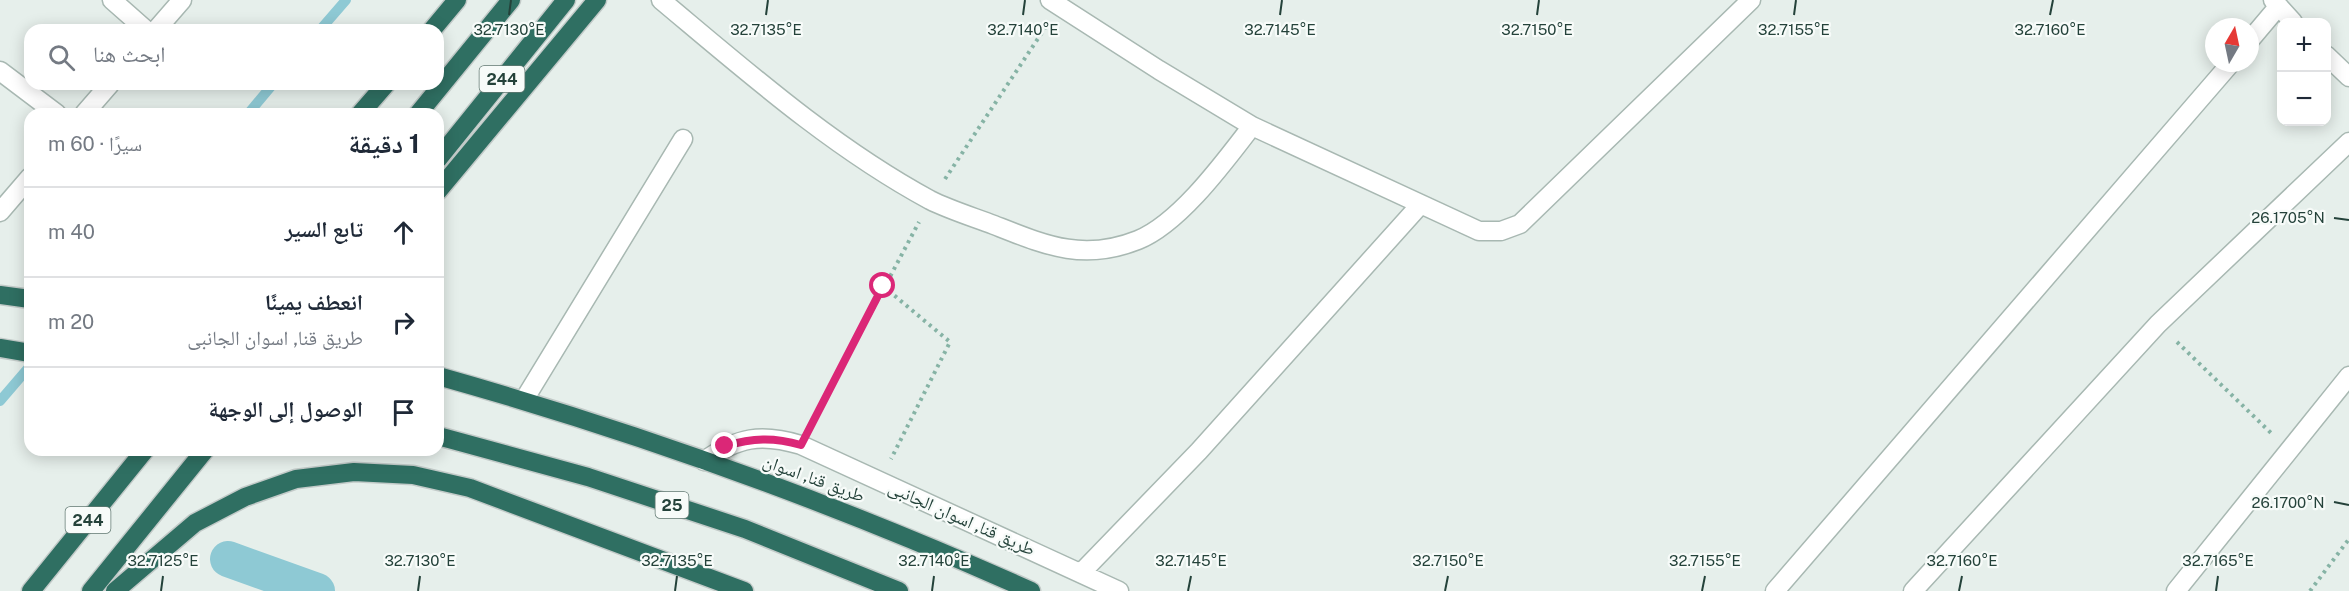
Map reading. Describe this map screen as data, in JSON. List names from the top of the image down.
{
  "streets": {
    "highway": ["244", "طريق قنا, اسوان", "25"],
    "street": ["طريق قنا, اسوان الجانبى"]
  },
  "crossings": [
    ["طريق قنا, اسوان", "طريق قنا, اسوان الجانبى"]
  ],
  "north": "top",
  "page": {
    "map_buttons": ["+", "−"],
    "search": "ابحث هنا",
    "heading": ["1 دقيقة", "سيرًا · 60 m"],
    "list": [
      ["تابع السير", "40 m"],
      ["انعطف يمينًا", "طريق قنا, اسوان الجانبى", "20 m"],
      "الوصول إلى الوجهة"
    ]
  },
  "coordinates": [
    "32.7130°E",
    "32.7135°E",
    "32.7145°E",
    "32.7160°E",
    "32.7140°E",
    "32.7150°E",
    "32.7155°E",
    "26.1705°N",
    "26.1700°N",
    "32.7125°E",
    "32.7165°E"
  ]
}
